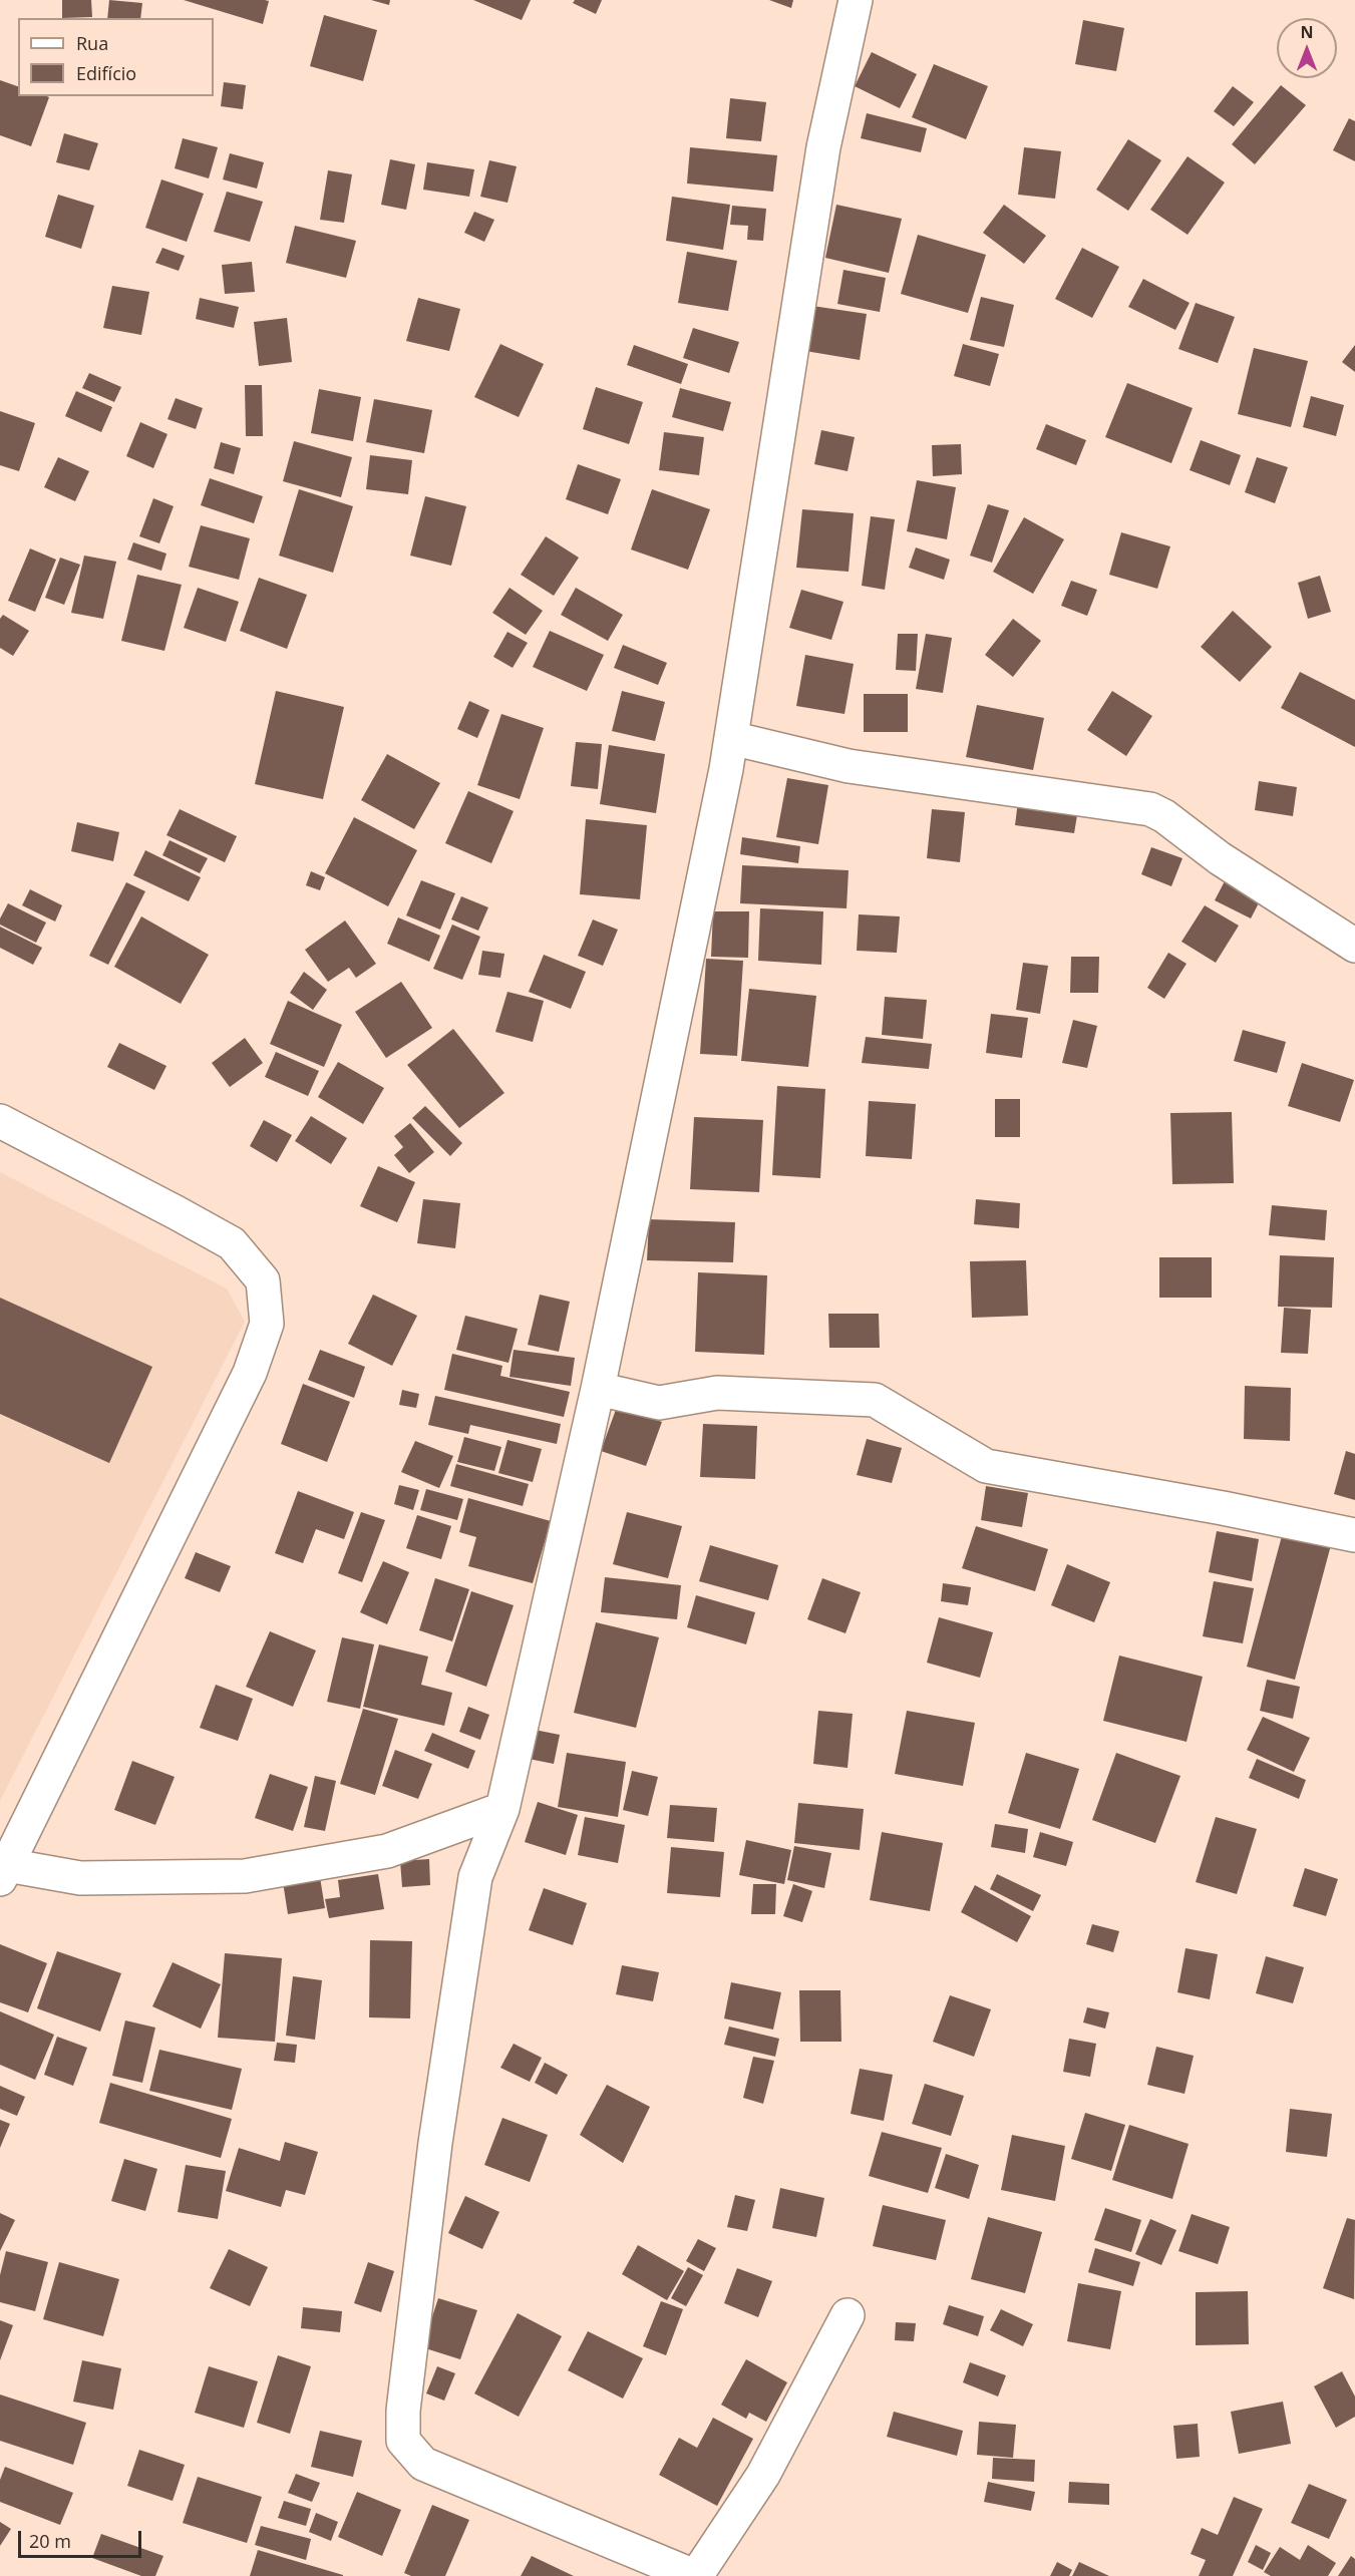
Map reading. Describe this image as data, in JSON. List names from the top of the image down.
{
  "legend": ["Rua", "Edifício"],
  "scale_bar": "20 m",
  "north": "top"
}
